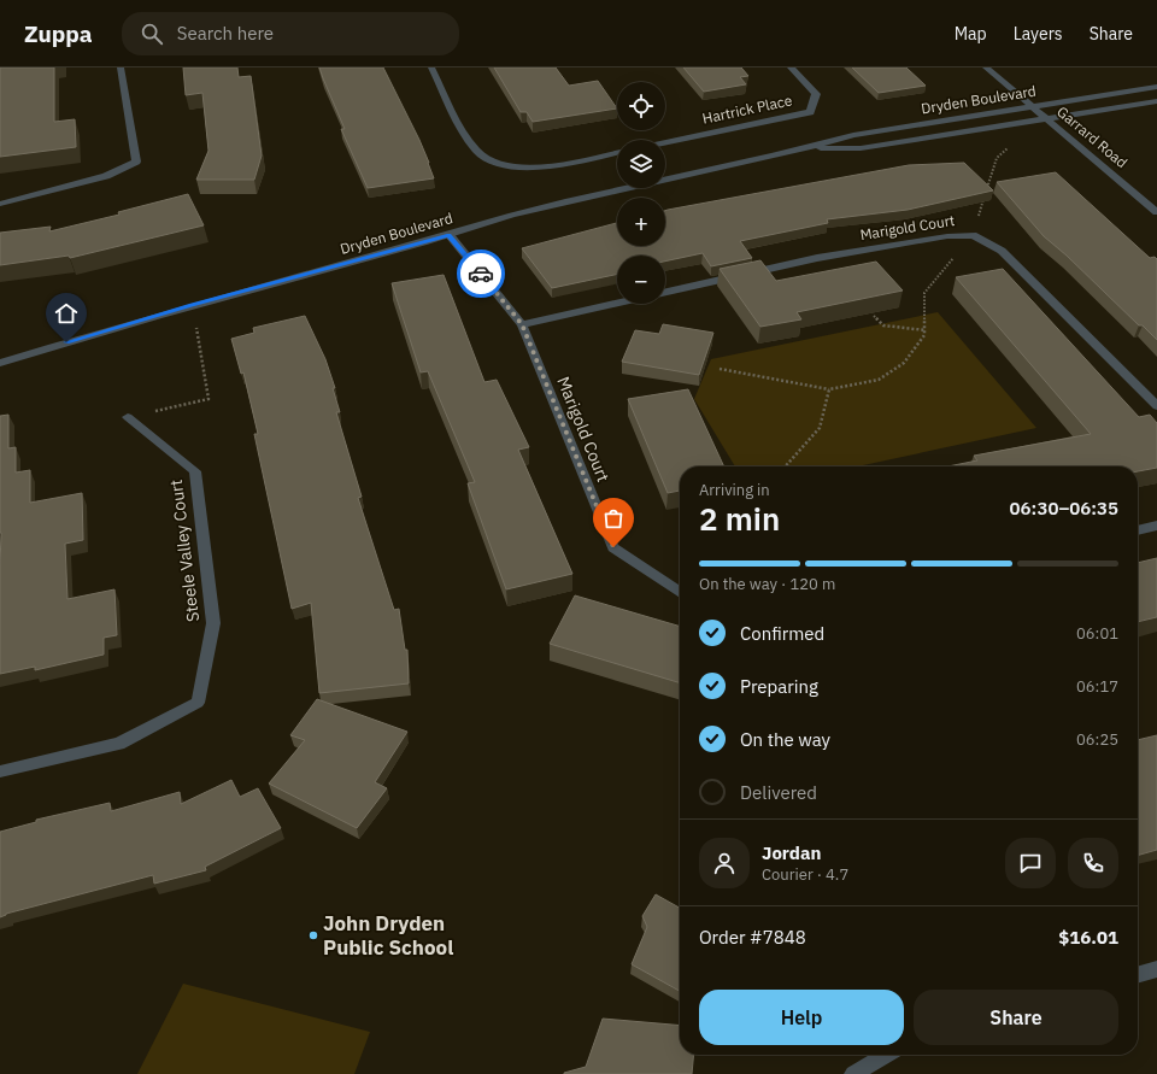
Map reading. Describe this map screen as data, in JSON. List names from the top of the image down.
{
  "streets": {
    "street": [
      "Dryden Boulevard",
      "Hartrick Place",
      "Garrard Road",
      "Marigold Court",
      "Steele Valley Court"
    ]
  },
  "crossings": [
    ["Dryden Boulevard", "Garrard Road"],
    ["Dryden Boulevard", "Marigold Court"]
  ],
  "places": ["John Dryden Public School"],
  "page": {
    "header": "Zuppa",
    "search": "Search here",
    "nav": ["Map", "Layers", "Share"],
    "map_buttons": ["+", "−"],
    "heading": ["2 min", "Arriving in", "06:30–06:35"],
    "panel": [
      "Jordan",
      "Courier · 4.7",
      "Order #7848",
      "$16.01"
    ],
    "bar": "On the way · 120 m",
    "list": [
      ["Confirmed", "06:01"],
      ["Preparing", "06:17"],
      ["On the way", "06:25"],
      "Delivered"
    ],
    "buttons": ["Help", "Share"]
  }
}
